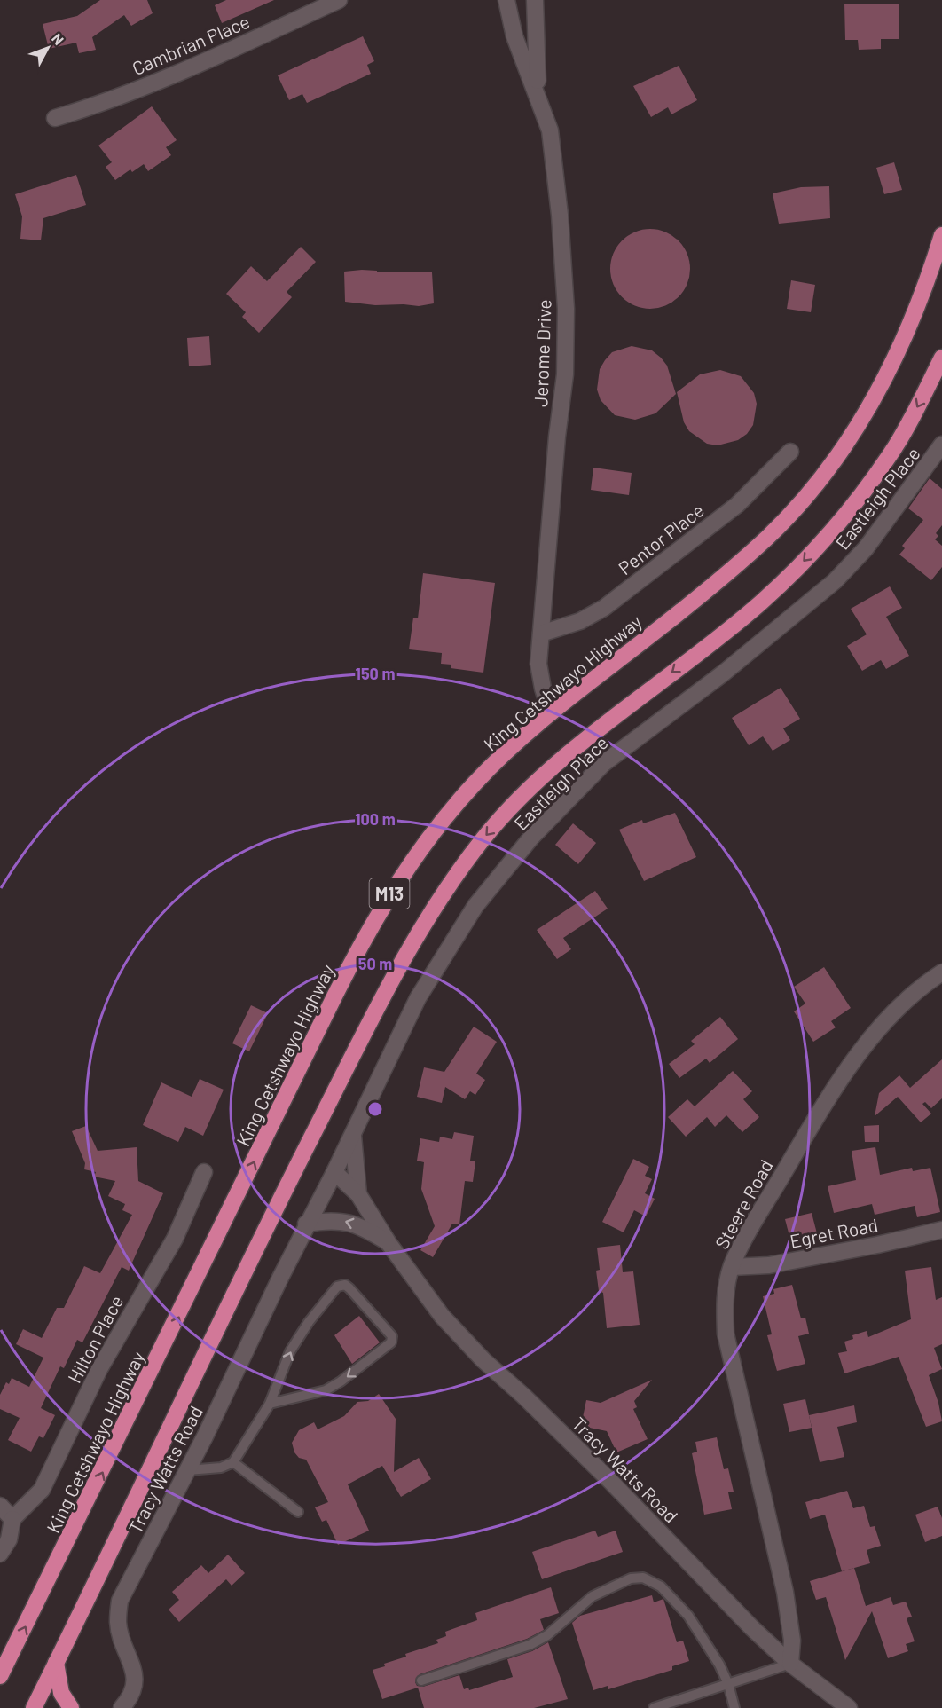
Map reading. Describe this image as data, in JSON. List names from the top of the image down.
{
  "streets": {
    "highway": ["King Cetshwayo Highway", "M13"],
    "street": [
      "Cambrian Place",
      "Jerome Drive",
      "Eastleigh Place",
      "Pentor Place",
      "Steere Road",
      "Egret Road",
      "Hilton Place",
      "Tracy Watts Road"
    ]
  },
  "crossings": [
    ["Jerome Drive", "Pentor Place"],
    ["Jerome Drive", "King Cetshwayo Highway"],
    ["Eastleigh Place", "Tracy Watts Road"],
    ["Steere Road", "Egret Road"],
    ["Steere Road", "Tracy Watts Road"]
  ],
  "north": "top right",
  "rings": ["150 m", "100 m", "50 m"]
}
